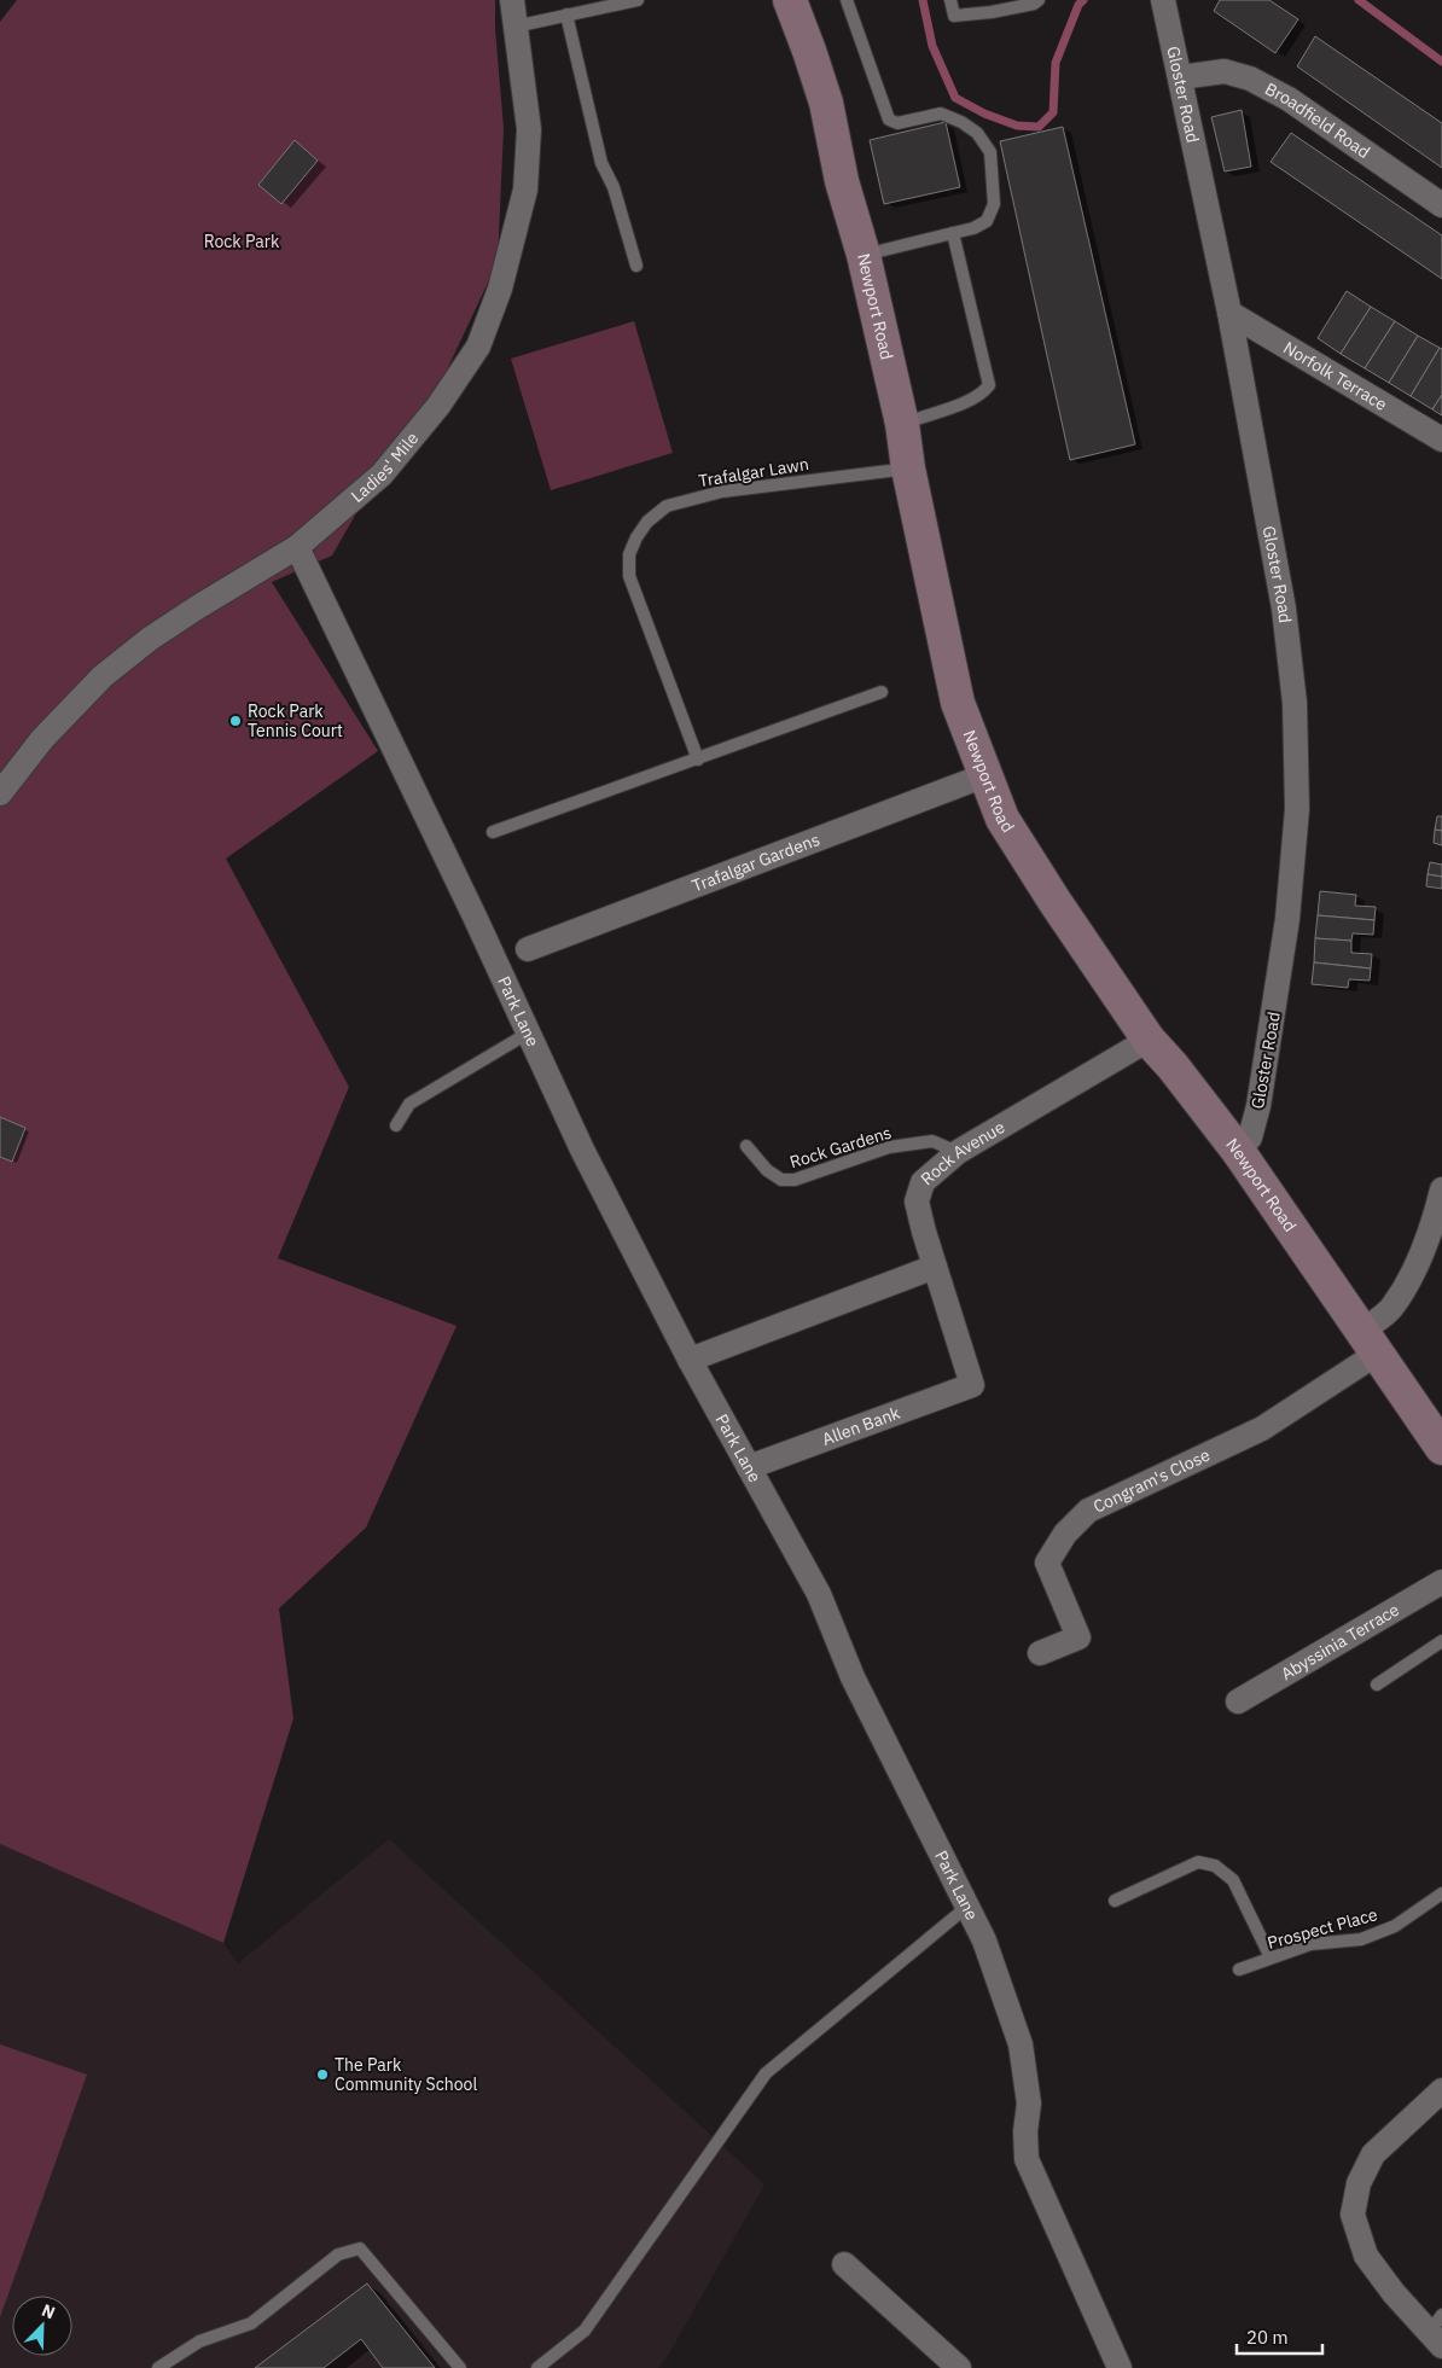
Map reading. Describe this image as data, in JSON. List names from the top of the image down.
{
  "streets": {
    "street": [
      "Gloster Road",
      "Broadfield Road",
      "Newport Road",
      "Norfolk Terrace",
      "Ladies' Mile",
      "Trafalgar Gardens",
      "Park Lane",
      "Rock Avenue",
      "Allen Bank",
      "Congram's Close",
      "Abyssinia Terrace"
    ],
    "lane": ["Trafalgar Lawn", "Rock Gardens", "Prospect Place"]
  },
  "crossings": [
    ["Gloster Road", "Broadfield Road"],
    ["Gloster Road", "Newport Road"],
    ["Gloster Road", "Norfolk Terrace"],
    ["Newport Road", "Trafalgar Lawn"],
    ["Newport Road", "Trafalgar Gardens"],
    ["Newport Road", "Rock Avenue"],
    ["Newport Road", "Congram's Close"],
    ["Ladies' Mile", "Park Lane"],
    ["Park Lane", "Allen Bank"],
    ["Rock Gardens", "Rock Avenue"],
    ["Rock Avenue", "Allen Bank"]
  ],
  "parks": ["Rock Park"],
  "places": ["Rock Park Tennis Court", "The Park Community School"],
  "scale_bar": "20 m",
  "north": "top right"
}
